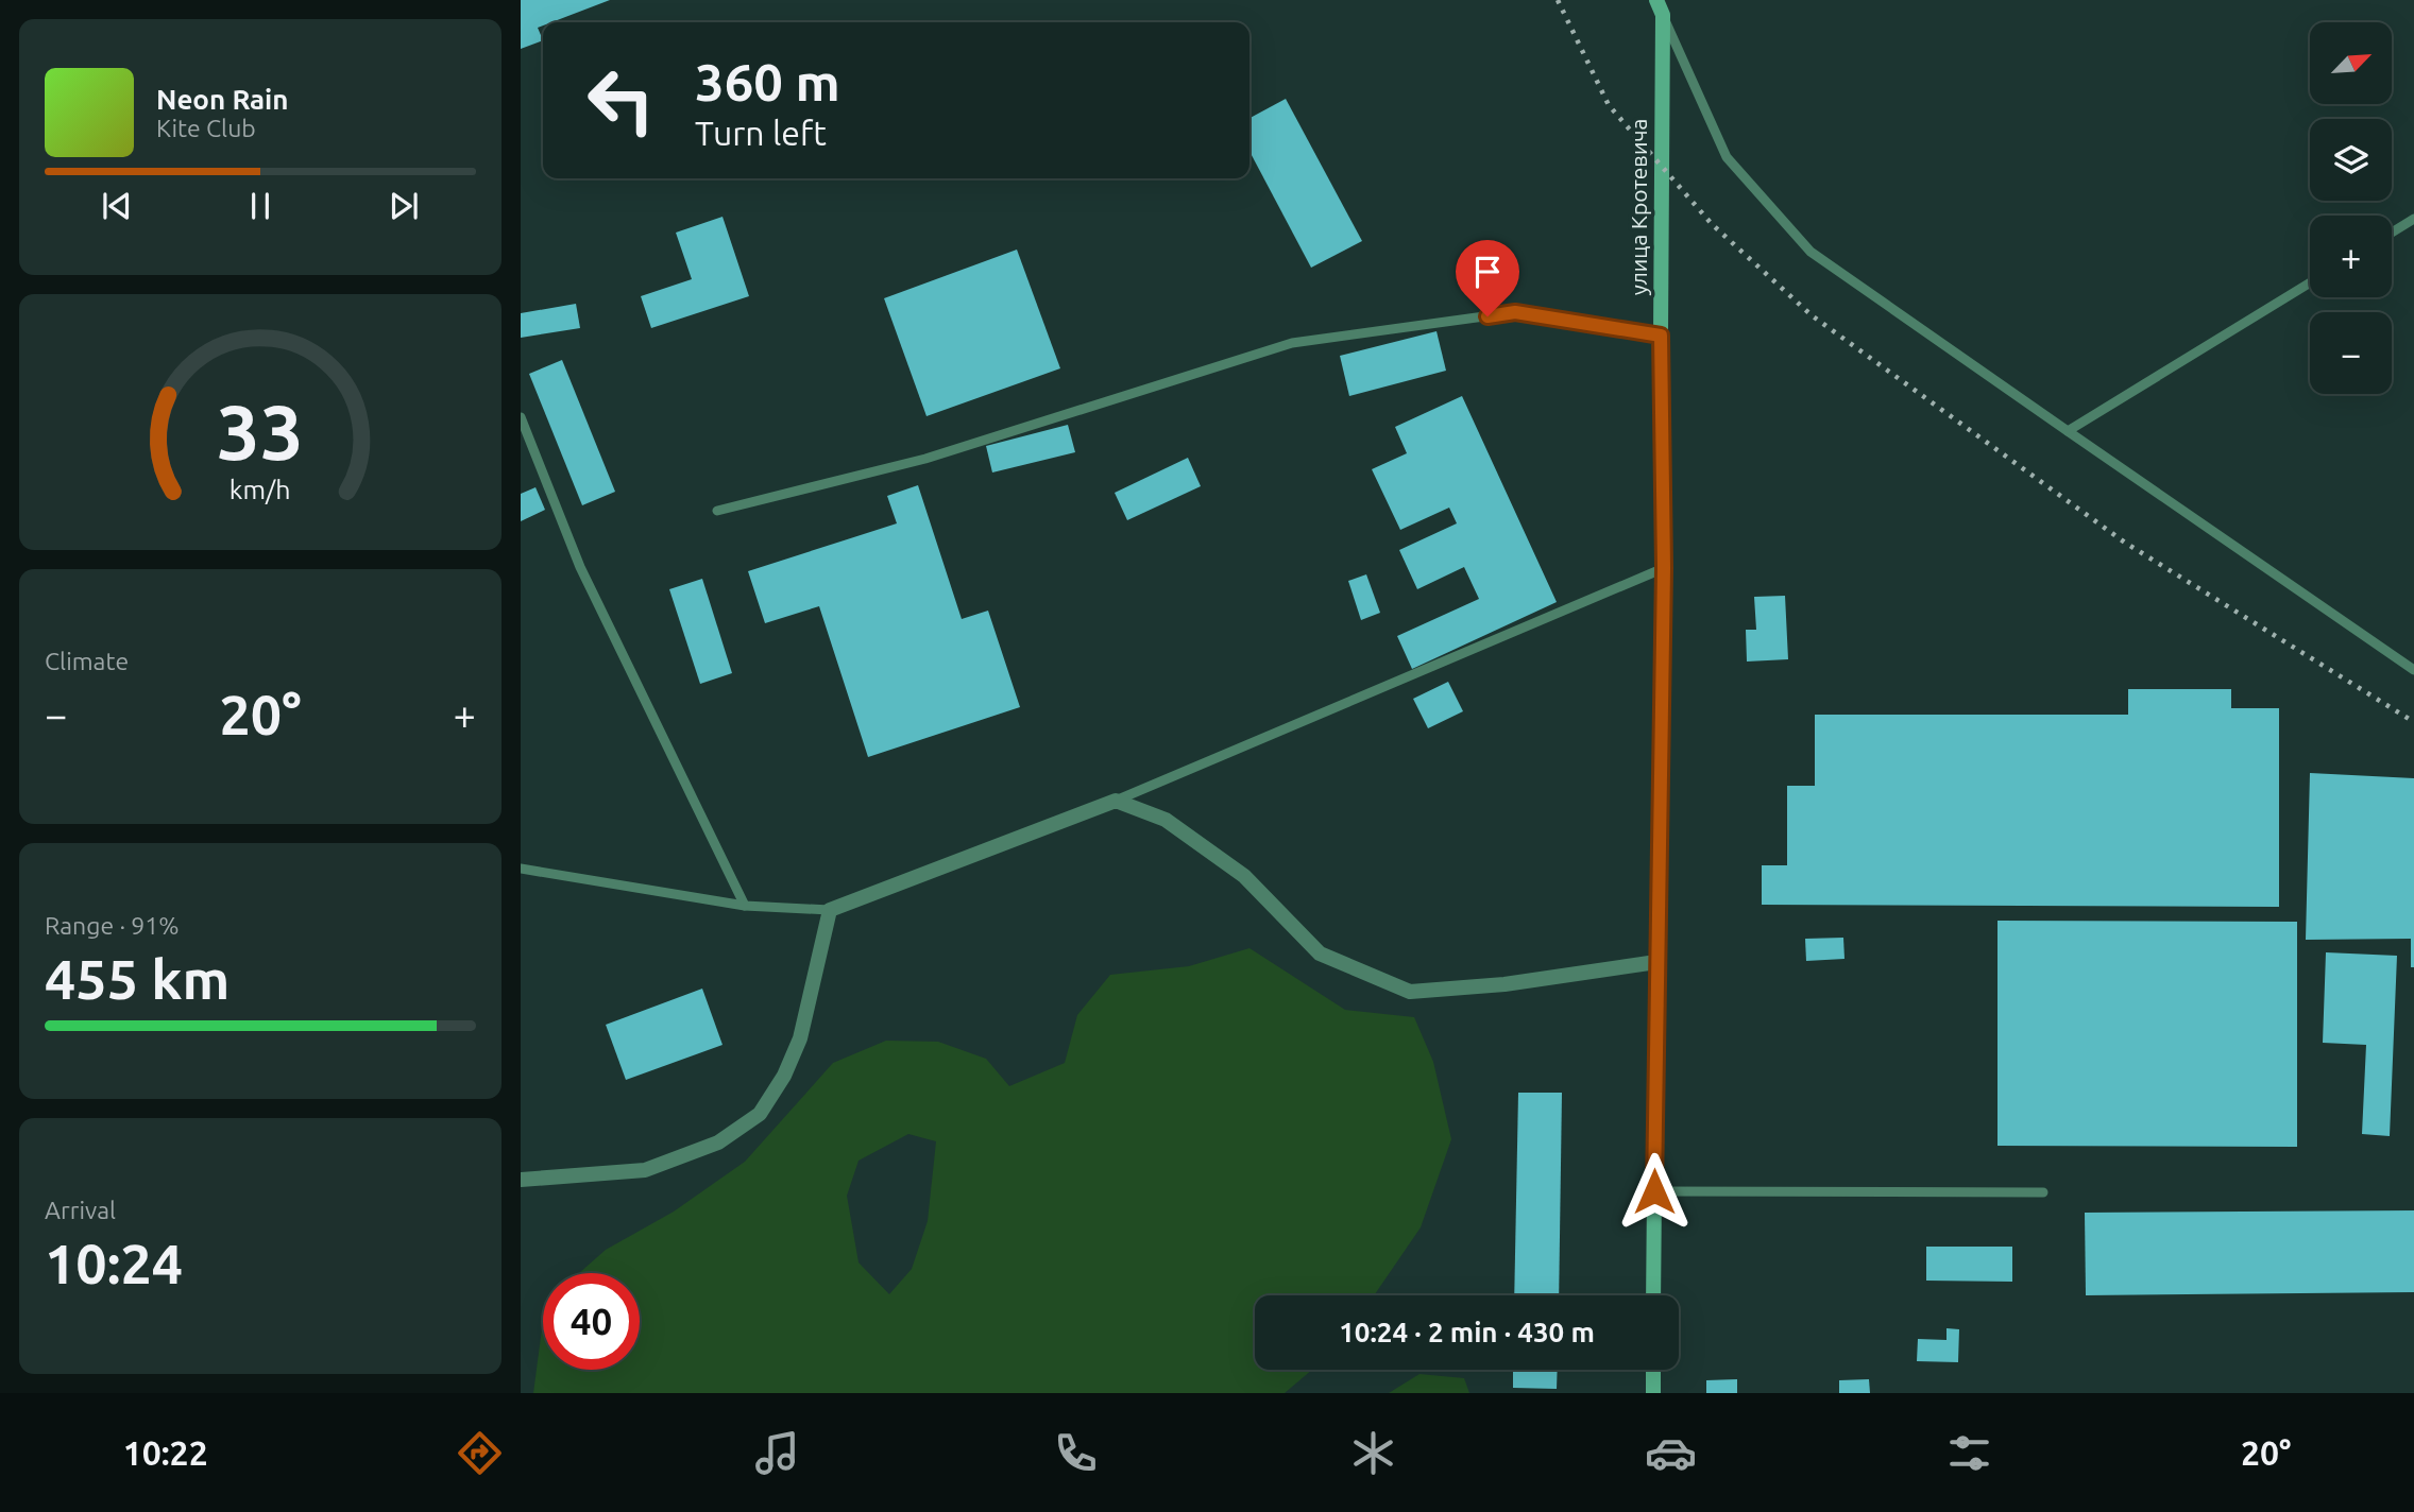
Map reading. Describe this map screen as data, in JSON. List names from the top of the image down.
{
  "streets": {
    "street": ["улица Кротевича"]
  },
  "north": "top right",
  "page": {
    "map_buttons": ["+", "−"],
    "turn": ["360 m", "Turn left"],
    "song": ["Neon Rain", "Kite Club"],
    "tile": [
      "Climate",
      ["Range · 91%", "455 km"],
      ["Arrival", "10:24"]
    ],
    "heat": ["−", "20°", "+"],
    "limit": "40",
    "trip": "10:24 · 2 min · 430 m",
    "tabs": ["10:22", "20°"],
    "gauge": ["33", "km/h"]
  }
}
